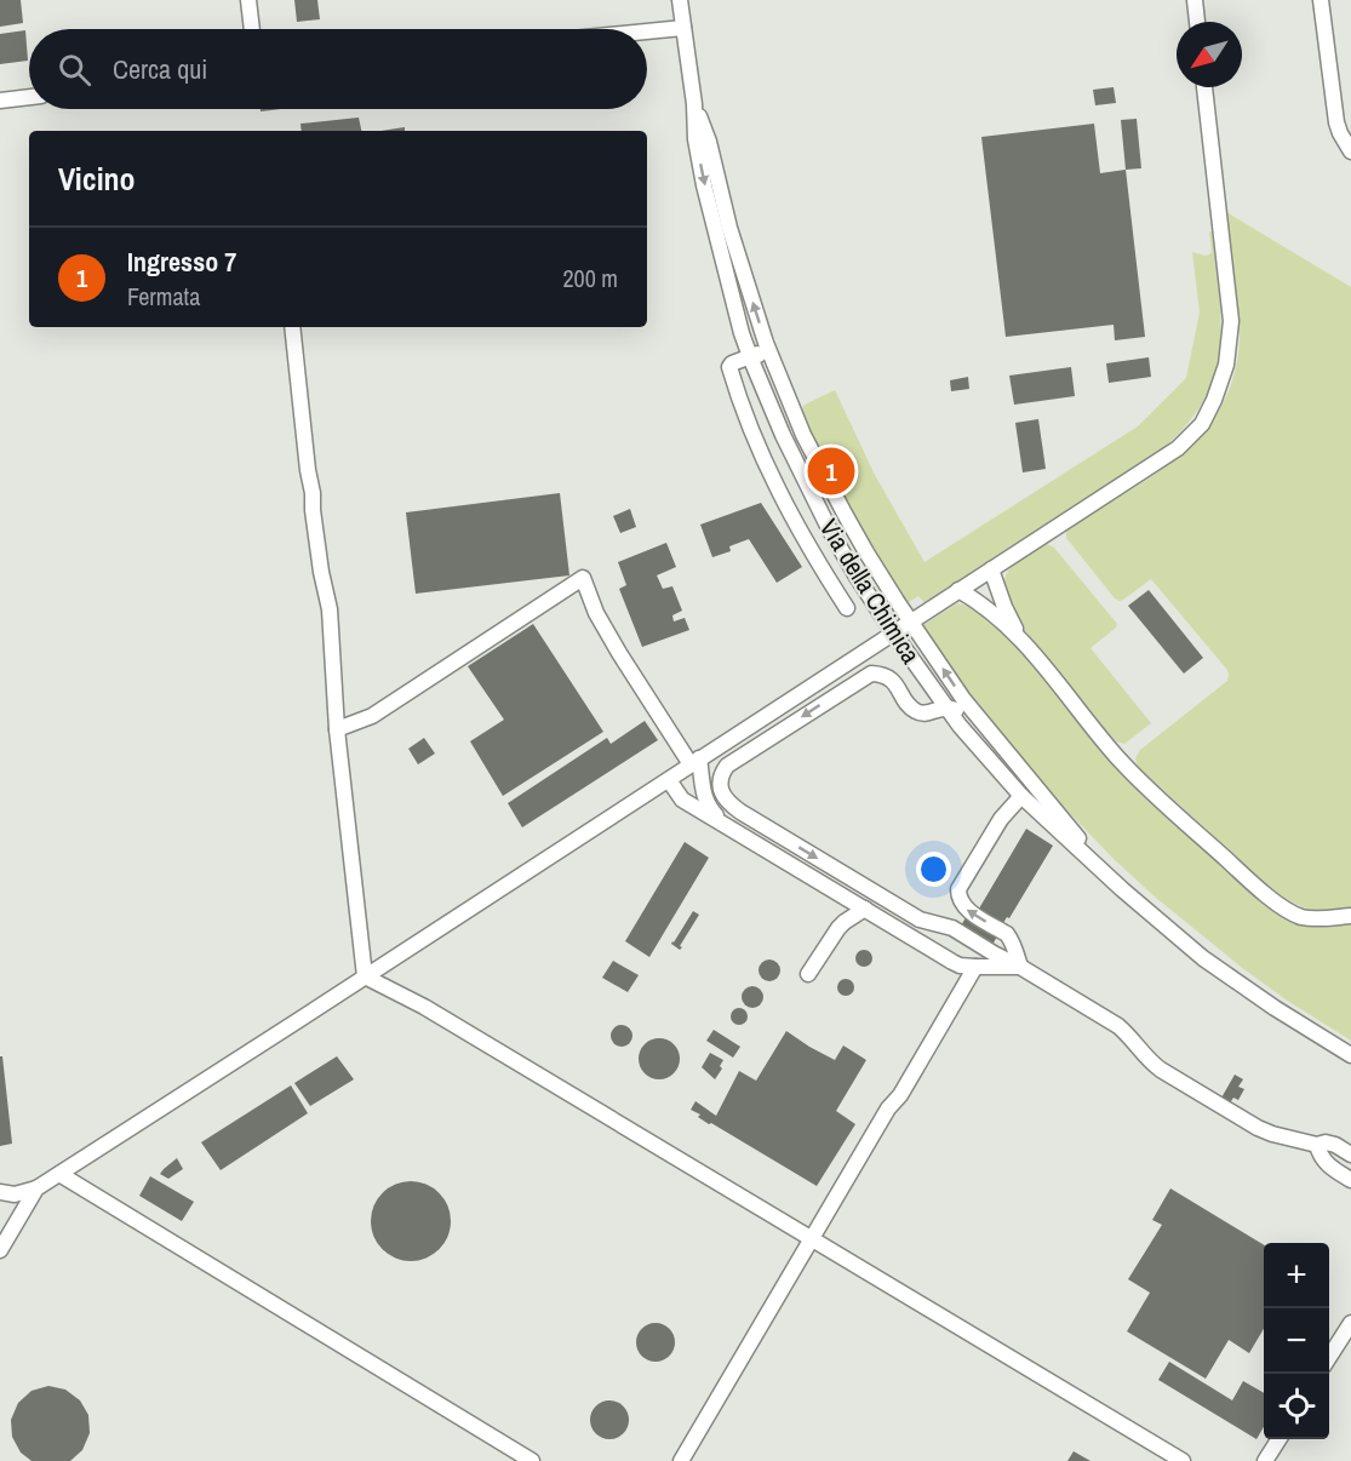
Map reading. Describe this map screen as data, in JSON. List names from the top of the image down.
{
  "streets": {
    "lane": ["Via della Chimica"]
  },
  "north": "bottom left",
  "page": {
    "search": "Cerca qui",
    "heading": "Vicino",
    "list": [
      {
        "mark": "1",
        "name": "Ingresso 7",
        "note": "Fermata",
        "value": "200 m"
      }
    ],
    "pins": "1",
    "map_buttons": ["+", "−"]
  }
}
